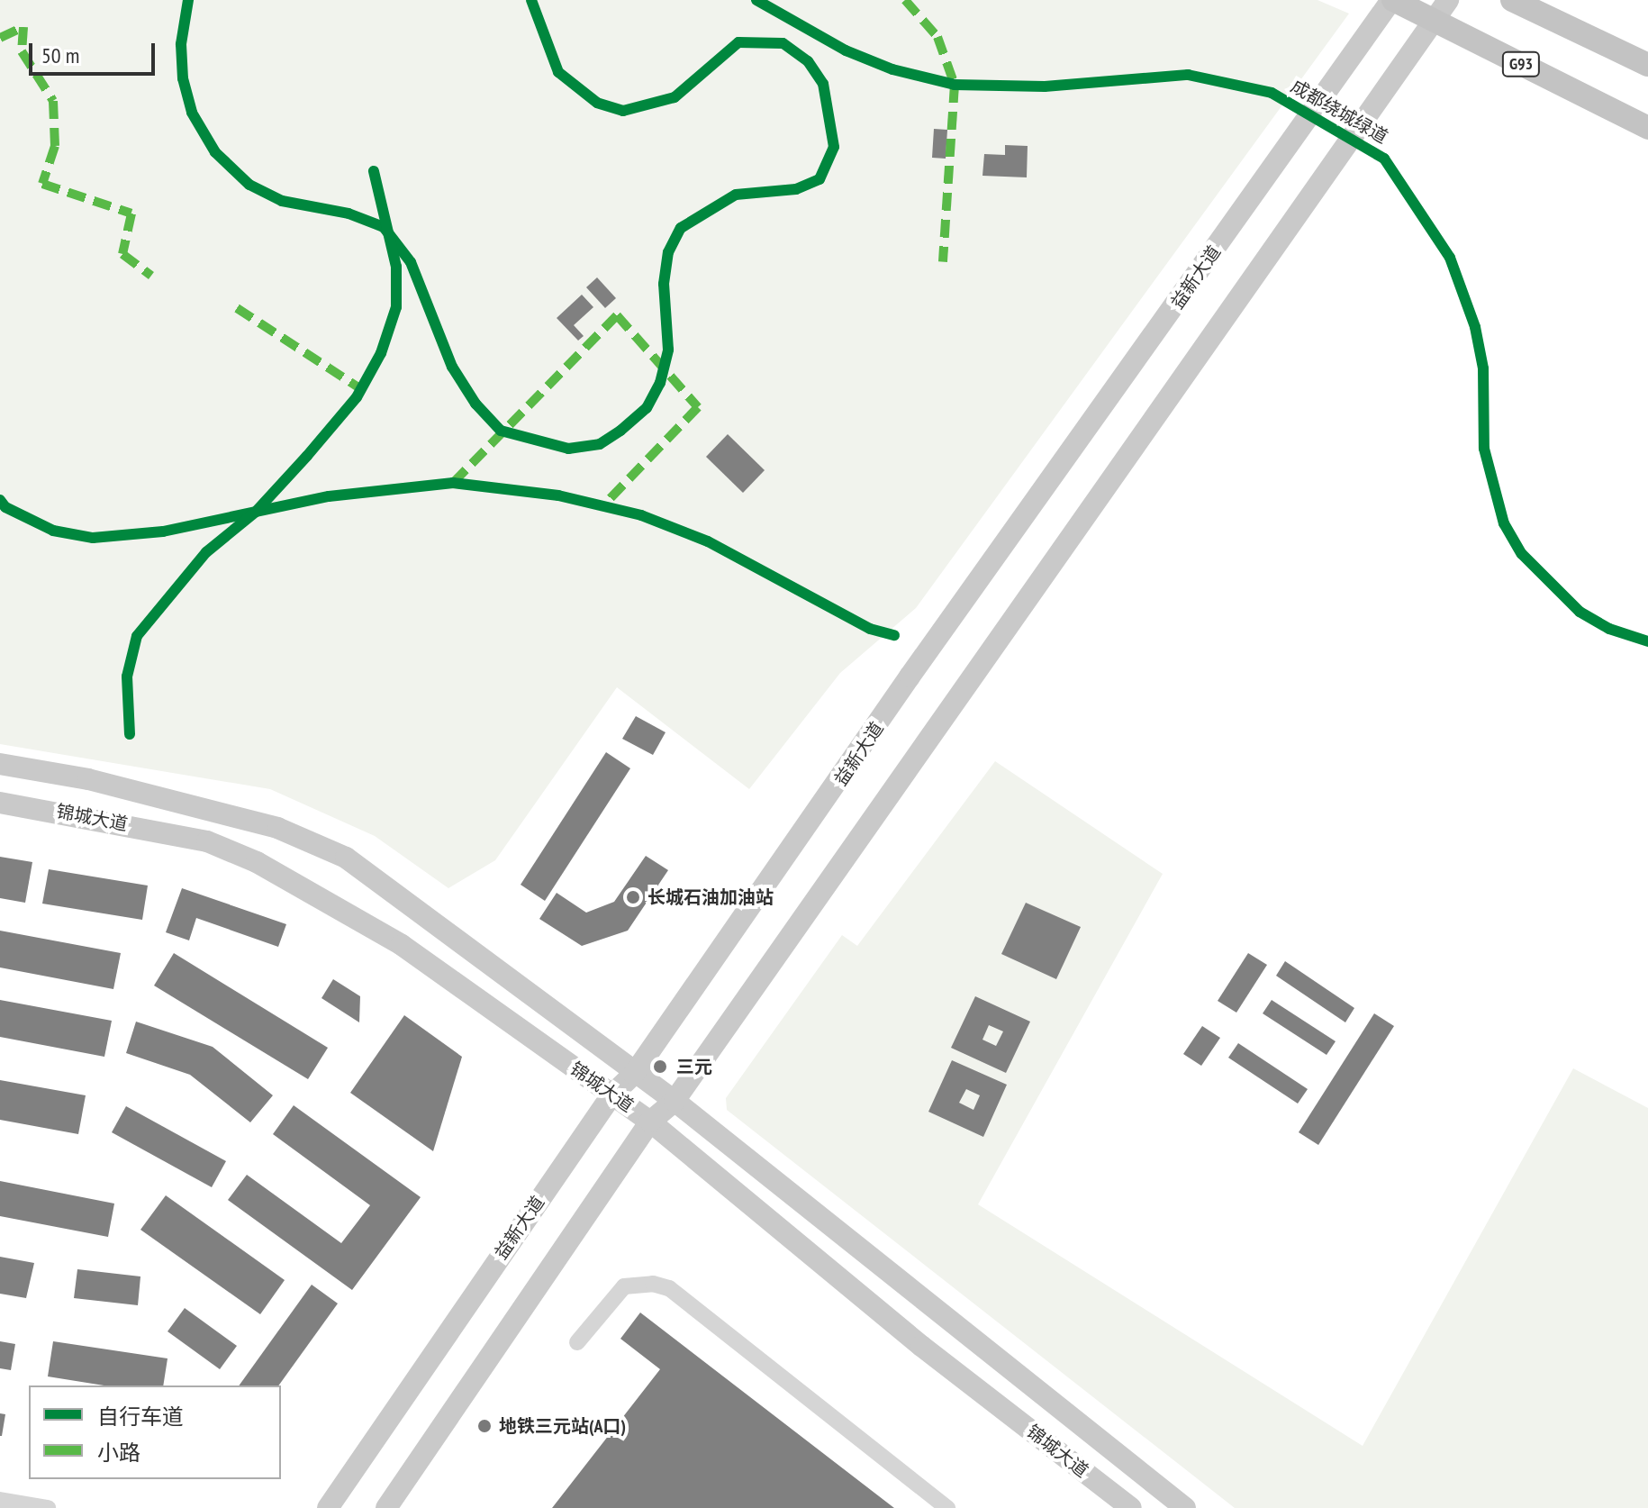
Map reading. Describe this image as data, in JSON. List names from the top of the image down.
{
  "streets": {
    "highway": ["G93"],
    "main road": ["益新大道", "锦城大道"],
    "cycle path": ["成都绕城绿道"]
  },
  "crossings": [
    ["G93", "益新大道"],
    ["益新大道", "锦城大道"]
  ],
  "places": ["长城石油加油站", "三元", "地铁三元站(A口)"],
  "legend": ["自行车道", "小路"],
  "scale_bar": "50 m"
}
